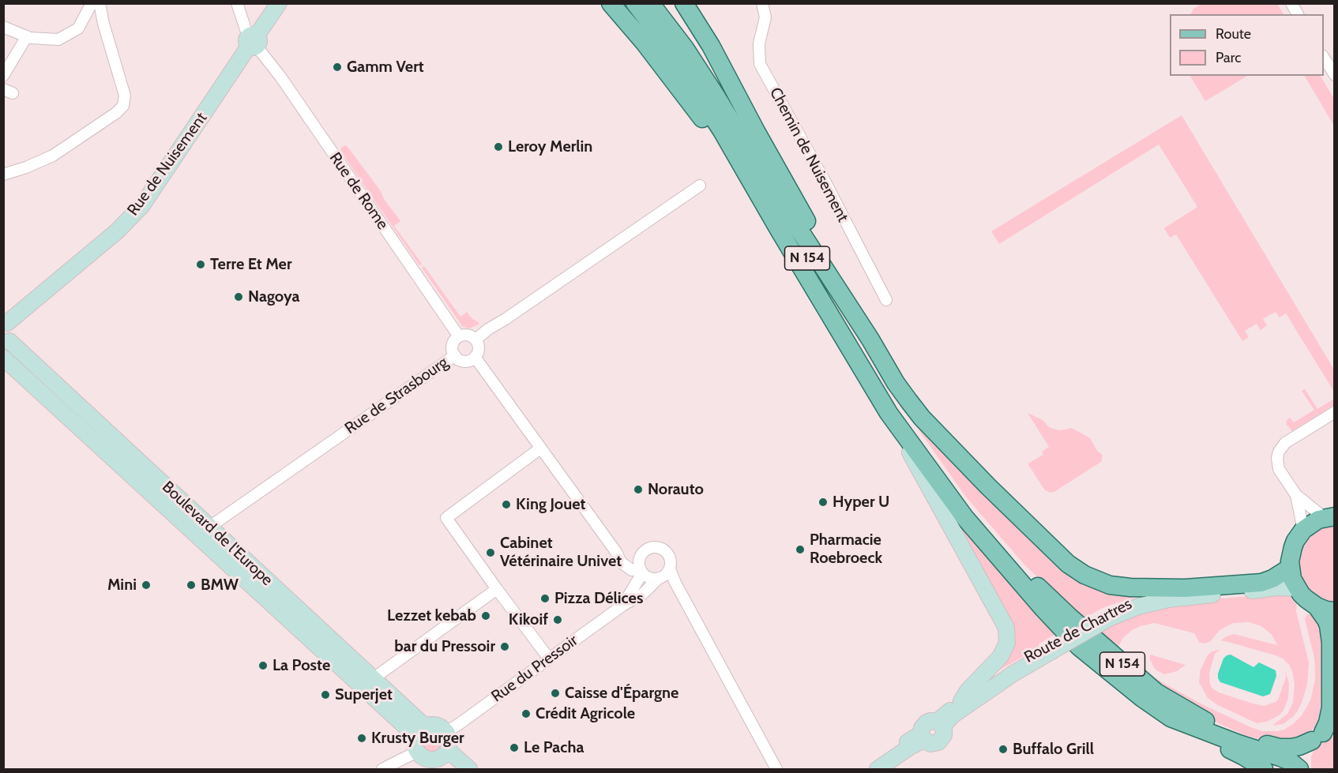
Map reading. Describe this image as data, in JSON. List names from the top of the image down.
{
  "streets": {
    "main road": ["N 154", "Route de Chartres"],
    "street": [
      "Chemin de Nuisement",
      "Rue de Nuisement",
      "Rue de Rome",
      "Rue de Strasbourg",
      "Boulevard de l'Europe",
      "Rue du Pressoir"
    ]
  },
  "crossings": [
    ["Rue de Nuisement", "Rue de Rome"],
    ["Rue de Rome", "Rue de Strasbourg"],
    ["Rue de Strasbourg", "Boulevard de l'Europe"],
    ["Boulevard de l'Europe", "Rue du Pressoir"]
  ],
  "places": [
    "Gamm Vert",
    "Leroy Merlin",
    "Terre Et Mer",
    "Nagoya",
    "Norauto",
    "Hyper U",
    "King Jouet",
    "Pharmacie Roebroeck",
    "Cabinet Vétérinaire Univet",
    "Mini",
    "BMW",
    "Pizza Délices",
    "Lezzet kebab",
    "Kikoif",
    "bar du Pressoir",
    "La Poste",
    "Caisse d'Épargne",
    "Superjet",
    "Crédit Agricole",
    "Krusty Burger",
    "Le Pacha",
    "Buffalo Grill"
  ],
  "legend": ["Route", "Parc"]
}
